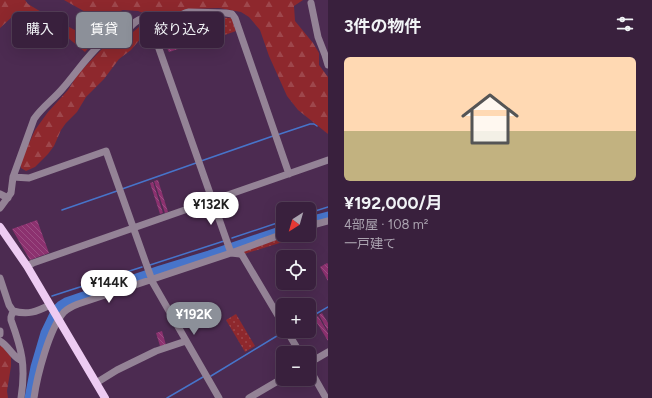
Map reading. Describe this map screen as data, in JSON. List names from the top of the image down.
{
  "north": "bottom left",
  "page": {
    "heading": "3件の物件",
    "chip": ["購入", "賃貸", "絞り込み"],
    "list": [
      {
        "name": "¥192,000/月",
        "note": "4部屋 · 108 m² · 一戸建て"
      }
    ],
    "price": ["¥132K", "¥144K", "¥192K"],
    "map_buttons": ["+", "−"]
  }
}
